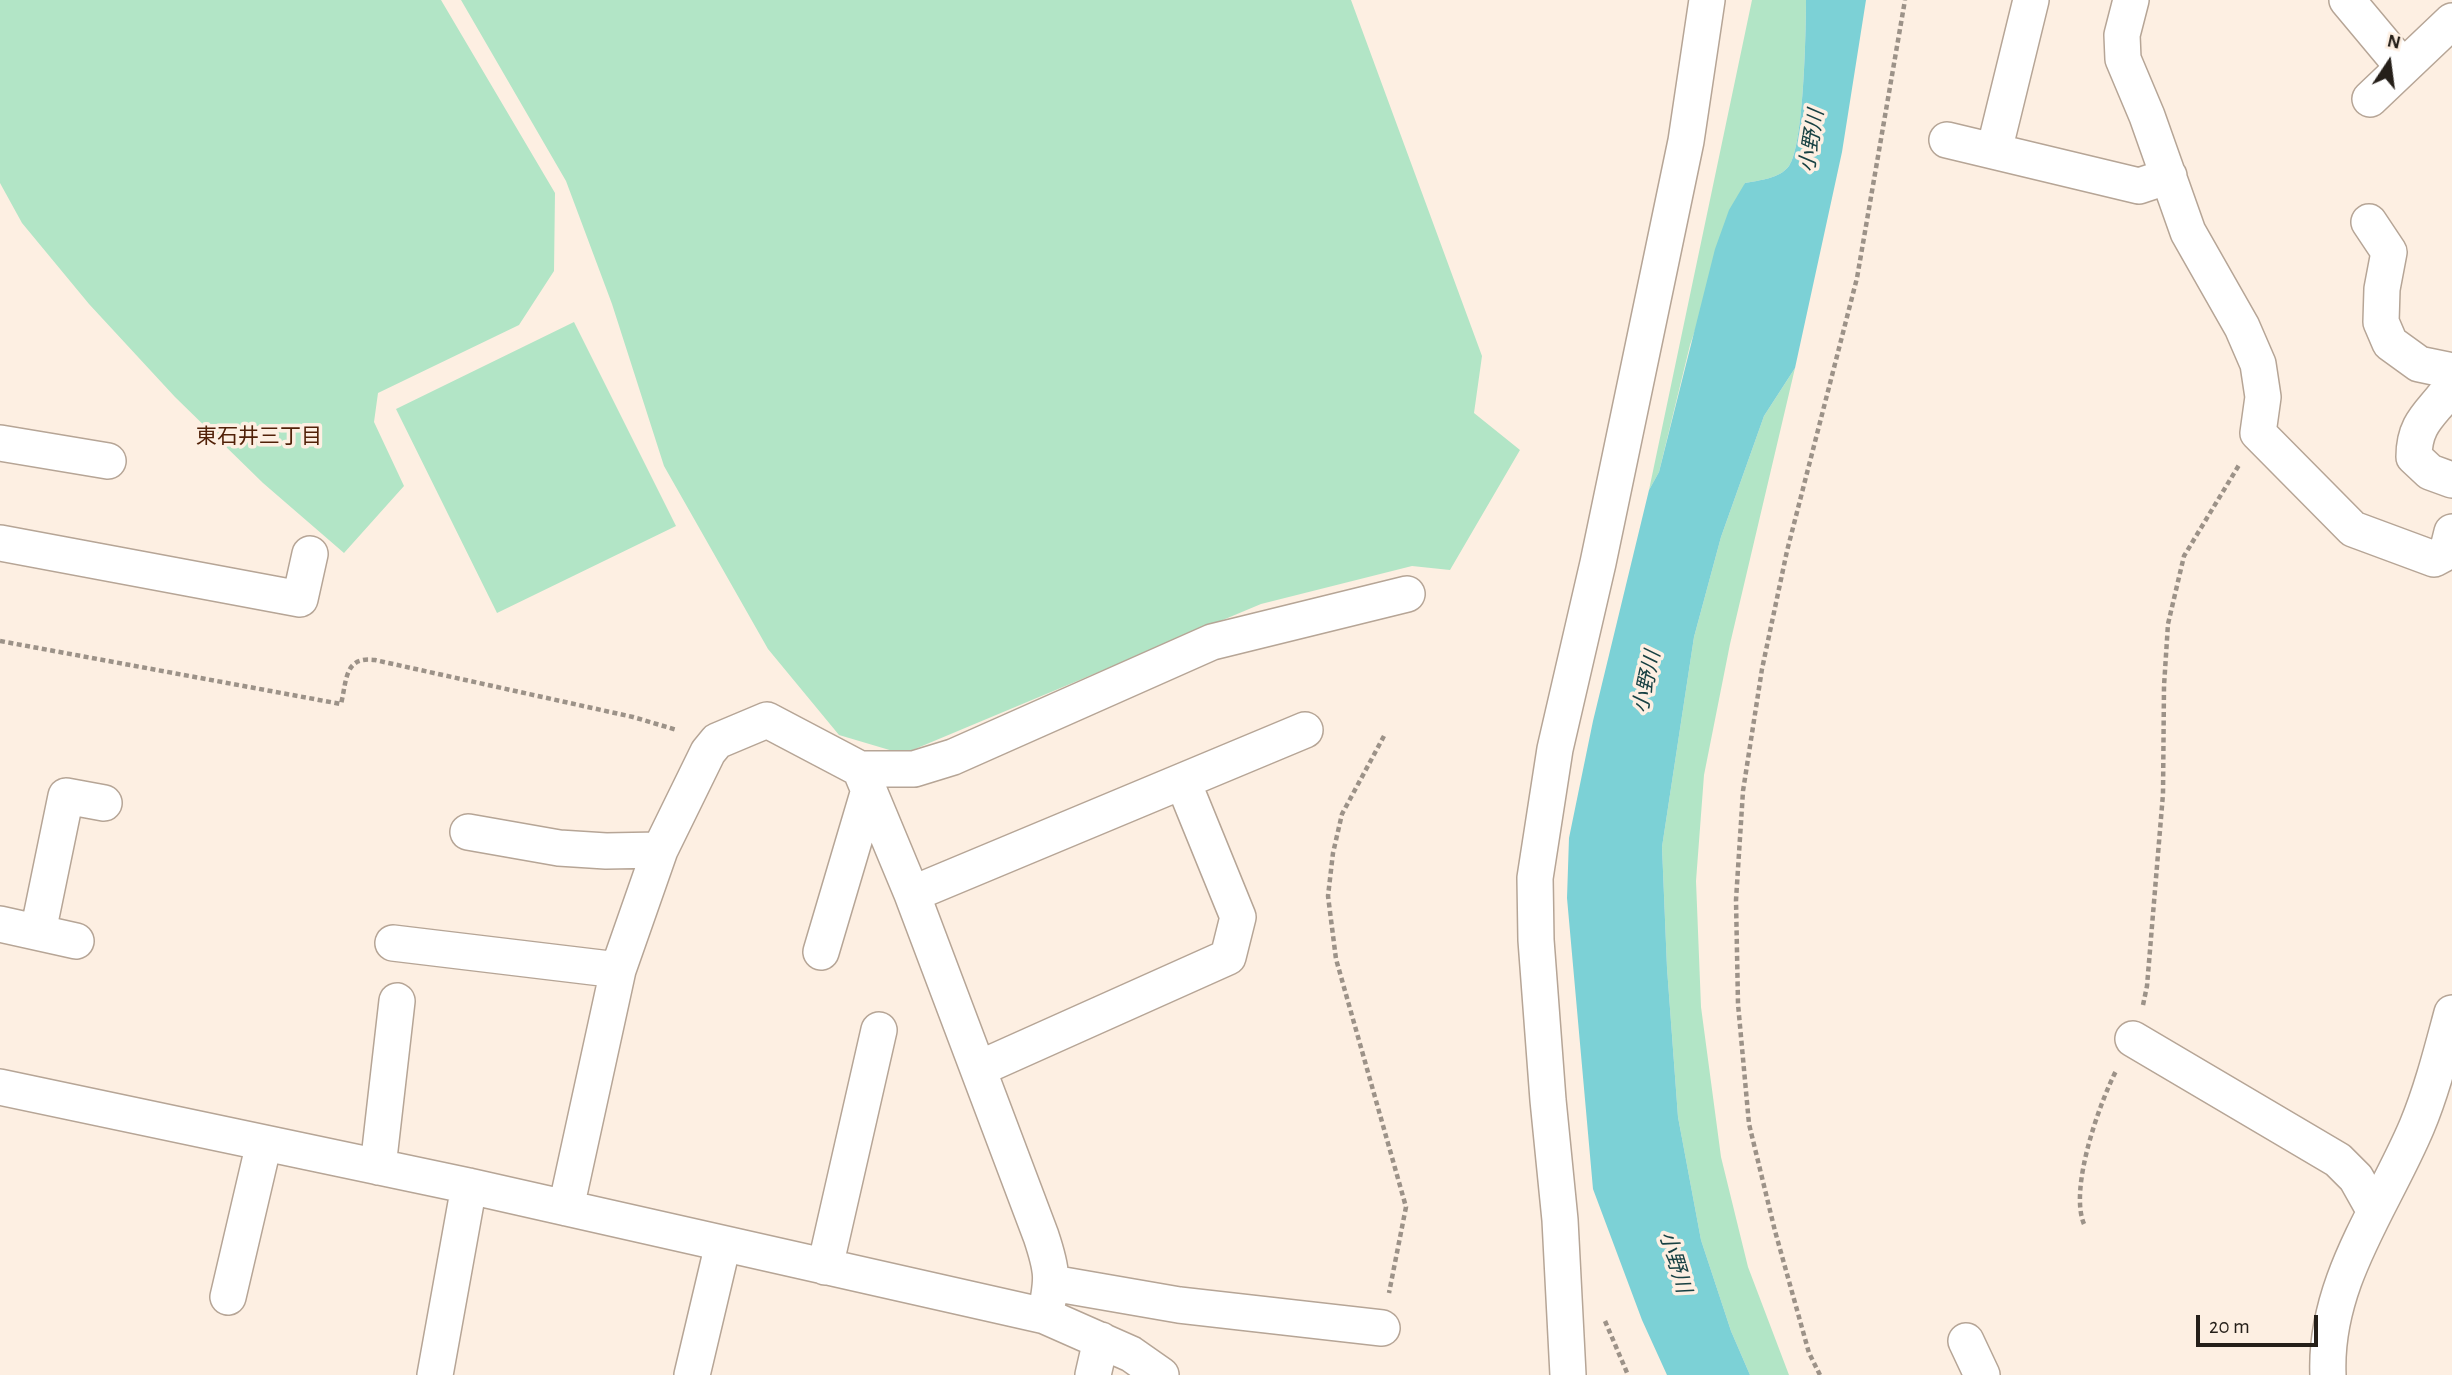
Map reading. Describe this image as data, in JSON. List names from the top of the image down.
{
  "districts": ["東石井三丁目"],
  "water": ["小野川"],
  "scale_bar": "20 m",
  "north": "top"
}
